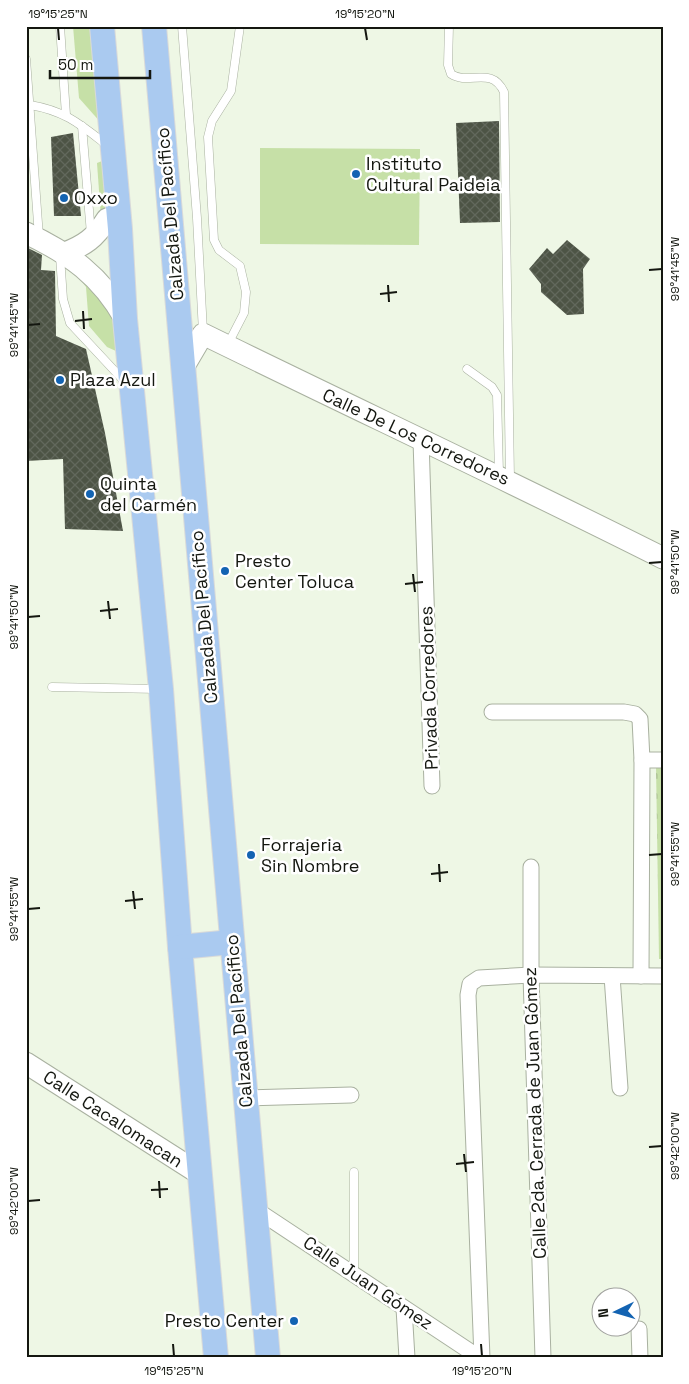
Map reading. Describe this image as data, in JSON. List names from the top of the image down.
{
  "streets": {
    "main road": ["Calzada Del Pacífico", "Calle De Los Corredores", "Calle Cacalomacan"],
    "street": ["Privada Corredores", "Calle 2da. Cerrada de Juan Gómez", "Calle Juan Gómez"]
  },
  "crossings": [
    ["Calzada Del Pacífico", "Calle Juan Gómez"],
    ["Calle De Los Corredores", "Privada Corredores"],
    ["Calle 2da. Cerrada de Juan Gómez", "Calle Juan Gómez"]
  ],
  "places": [
    "Instituto Cultural Paideia",
    "Oxxo",
    "Plaza Azul",
    "Quinta del Carmén",
    "Presto Center Toluca",
    "Forrajeria Sin Nombre",
    "Presto Center"
  ],
  "scale_bar": "50 m",
  "north": "left",
  "coordinates": [
    "19°15'25\"N",
    "19°15'20\"N",
    "99°41'45\"W",
    "99°41'50\"W",
    "99°41'55\"W",
    "99°42'00\"W"
  ]
}
